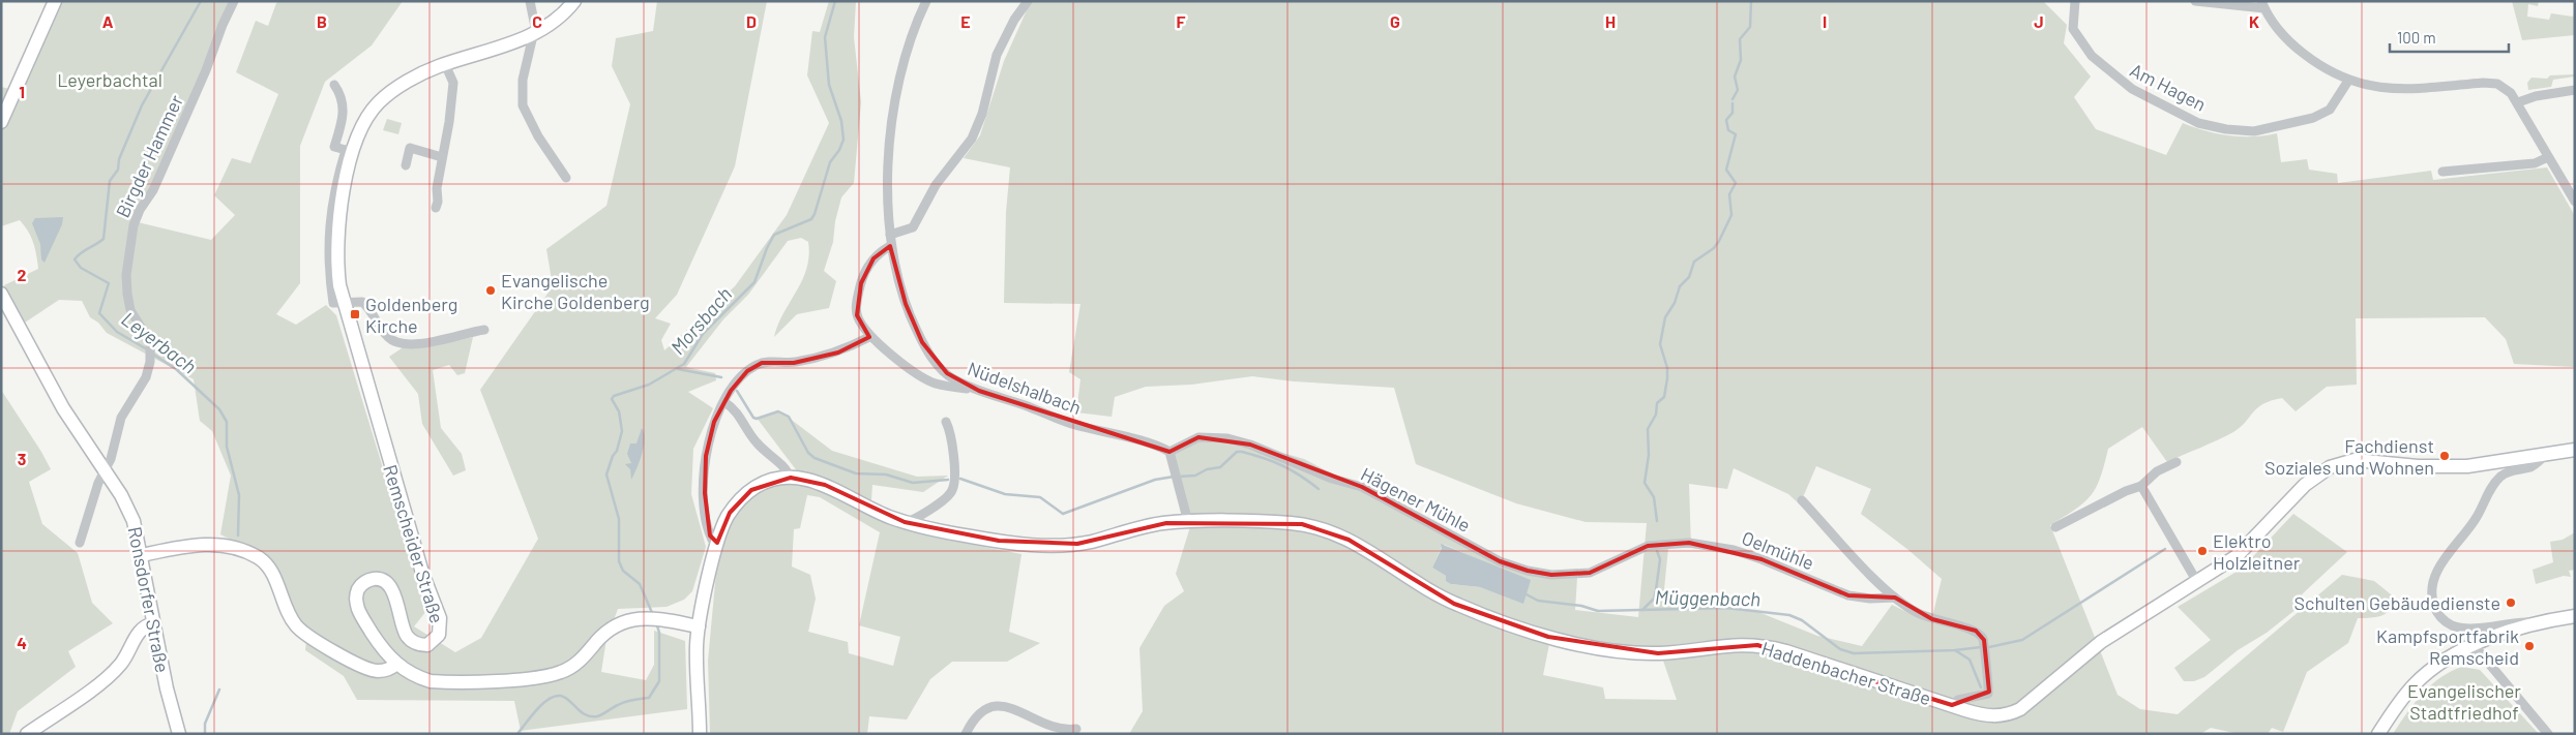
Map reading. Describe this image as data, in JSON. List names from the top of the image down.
{
  "streets": {
    "main road": ["Remscheider Straße", "Ronsdorfer Straße", "Haddenbacher Straße"],
    "street": [
      "Am Hagen",
      "Birgder Hammer",
      "Nüdelshalbach",
      "Hägener Mühle",
      "Oelmühle"
    ]
  },
  "crossings": [
    ["Birgder Hammer", "Ronsdorfer Straße"],
    ["Nüdelshalbach", "Hägener Mühle"],
    ["Hägener Mühle", "Oelmühle"],
    ["Oelmühle", "Haddenbacher Straße"]
  ],
  "water": ["Morsbach", "Leyerbach", "Müggenbach"],
  "parks": ["Leyerbachtal", "Evangelischer Stadtfriedhof"],
  "places": {
    "other": [
      "Evangelische Kirche Goldenberg",
      "Fachdienst Soziales und Wohnen",
      "Elektro Holzleitner",
      "Schulten Gebäudedienste",
      "Kampfsportfabrik Remscheid"
    ],
    "transit": ["Goldenberg Kirche"]
  },
  "scale_bar": "100 m",
  "grid": {
    "columns": [
      "A",
      "B",
      "C",
      "D",
      "E",
      "F",
      "G",
      "H",
      "I",
      "J",
      "K"
    ],
    "rows": [
      "1",
      "2",
      "3",
      "4"
    ]
  }
}
